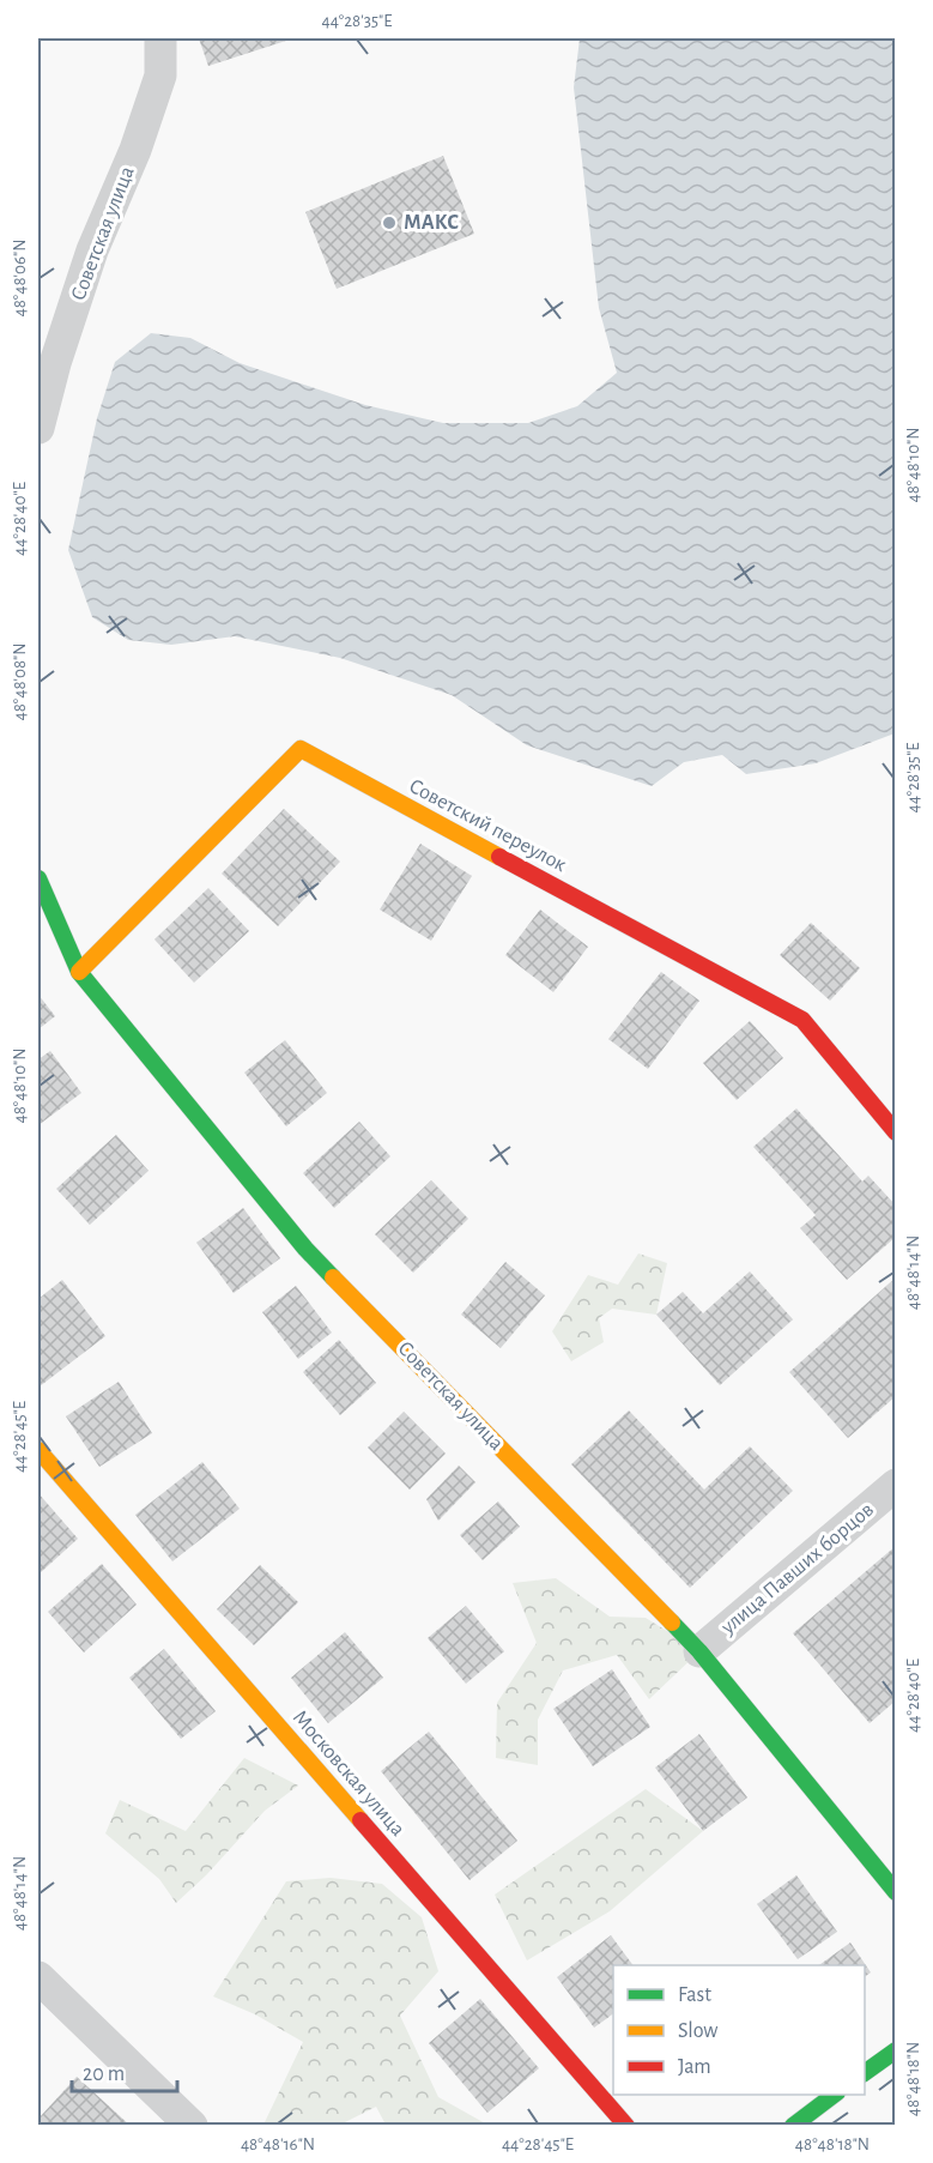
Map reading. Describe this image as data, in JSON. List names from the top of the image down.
{
  "streets": {
    "street": [
      "Советская улица",
      "Советский переулок",
      "улица Павших борцов",
      "Московская улица"
    ]
  },
  "crossings": [
    ["Советская улица", "Советский переулок"],
    ["Советская улица", "улица Павших борцов"]
  ],
  "places": ["МАКС"],
  "legend": ["Fast", "Slow", "Jam"],
  "scale_bar": "20 m",
  "coordinates": [
    "44°28'35\"E",
    "48°48'06\"N",
    "48°48'10\"N",
    "44°28'40\"E",
    "48°48'08\"N",
    "48°48'14\"N",
    "44°28'45\"E",
    "48°48'18\"N",
    "48°48'16\"N"
  ]
}
